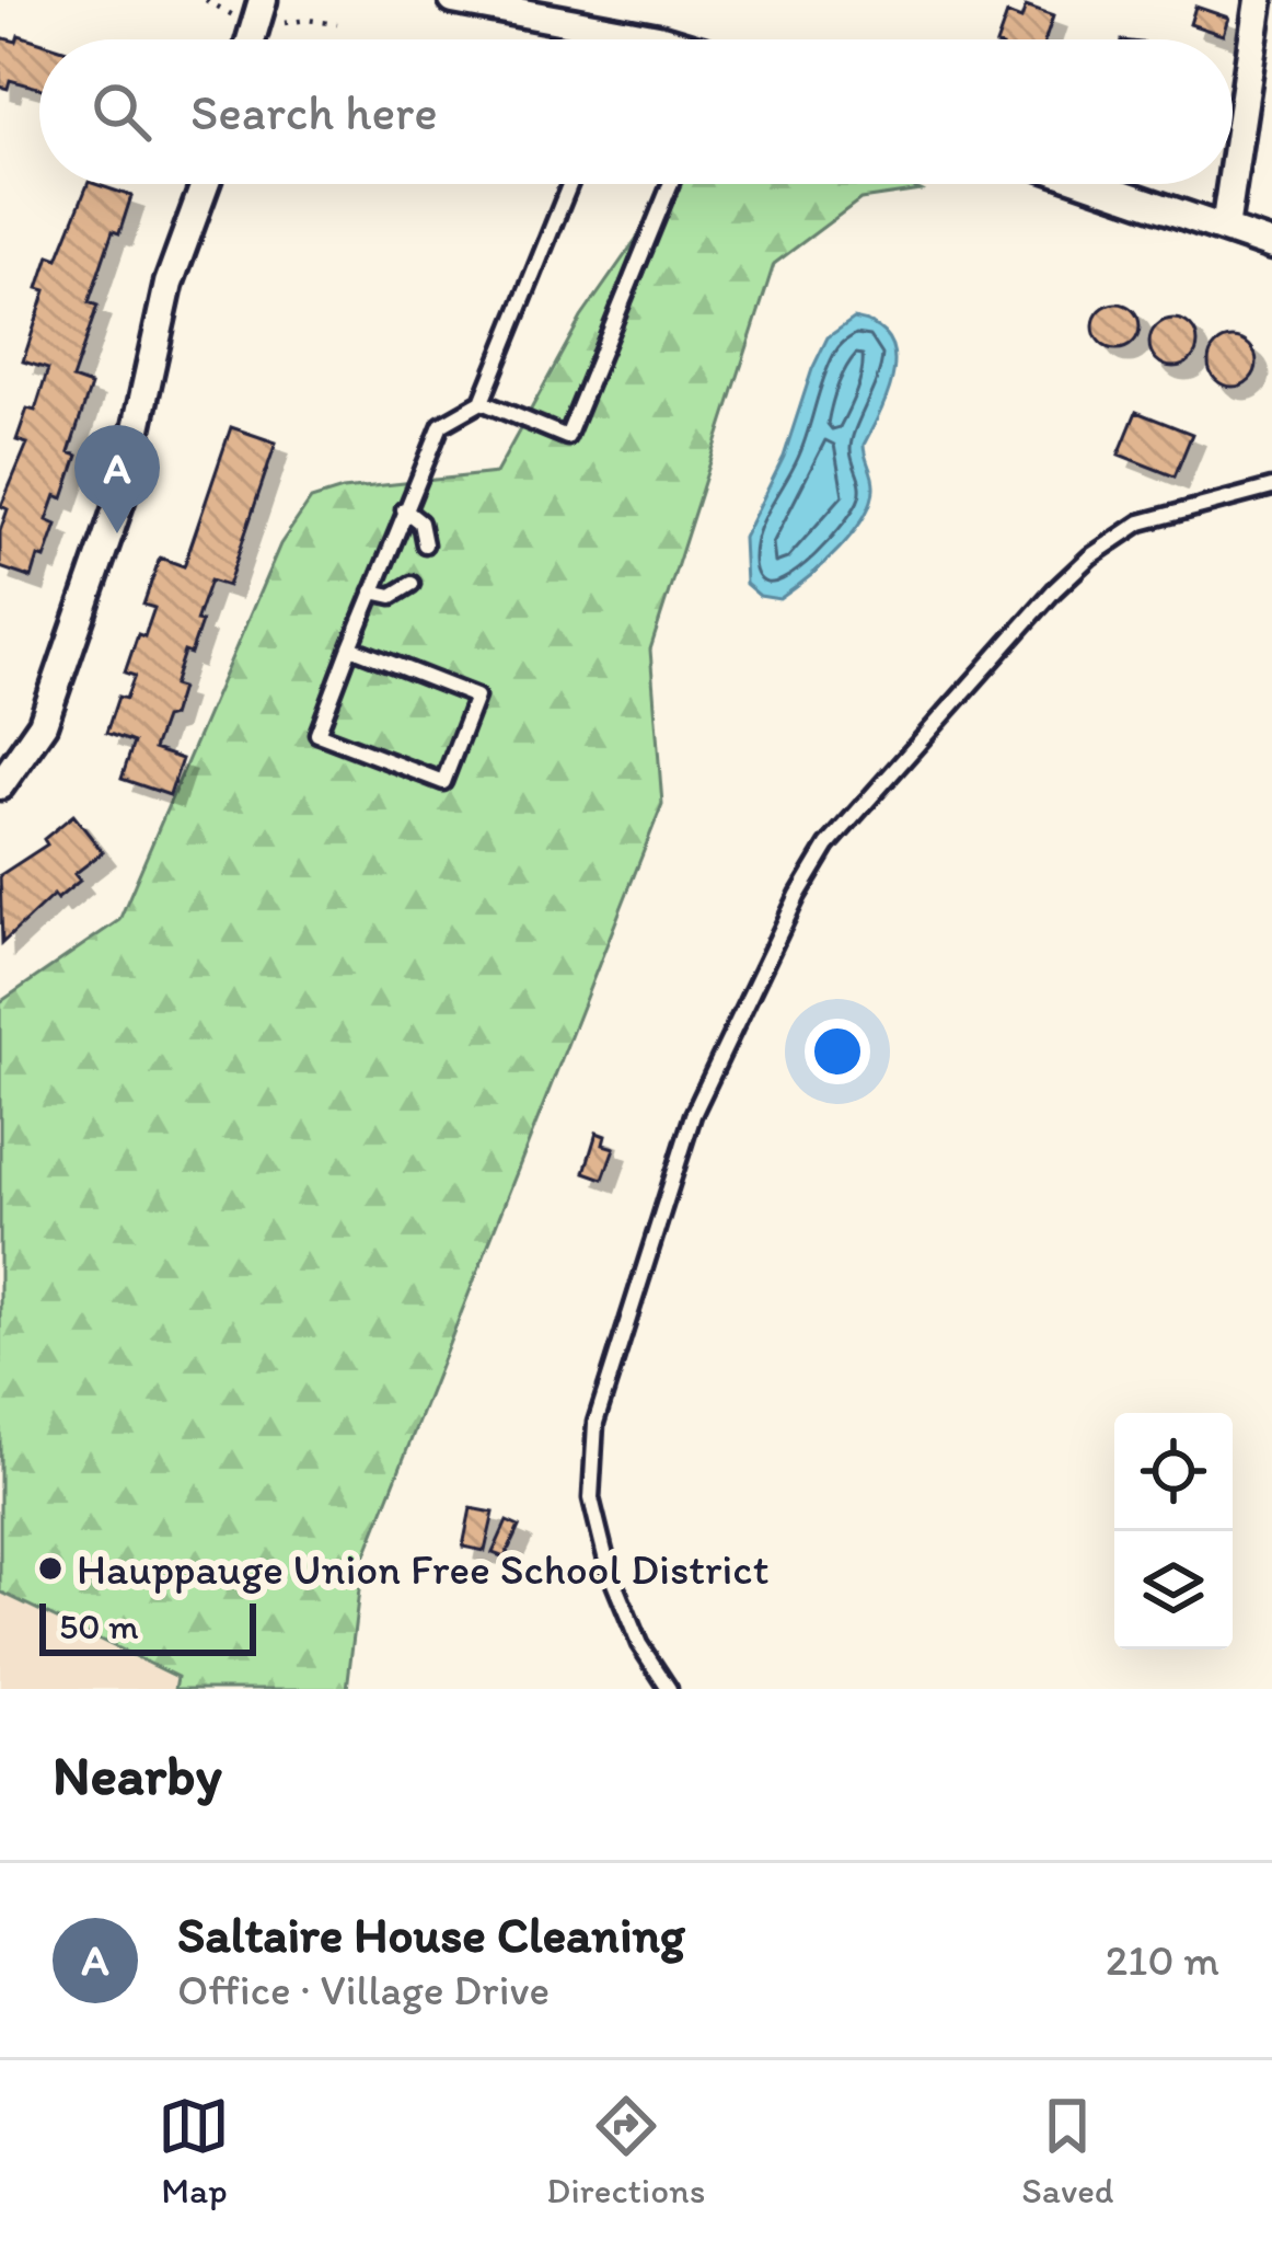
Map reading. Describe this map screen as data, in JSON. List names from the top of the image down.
{
  "places": ["Hauppauge Union Free School District"],
  "scale_bar": "50 m",
  "page": {
    "search": "Search here",
    "pins": "A",
    "scale": "50 m",
    "heading": "Nearby",
    "list": [
      {
        "mark": "A",
        "name": "Saltaire House Cleaning",
        "note": "Office · Village Drive",
        "value": "210 m"
      }
    ],
    "nav": ["Map", "Directions", "Saved"]
  }
}
